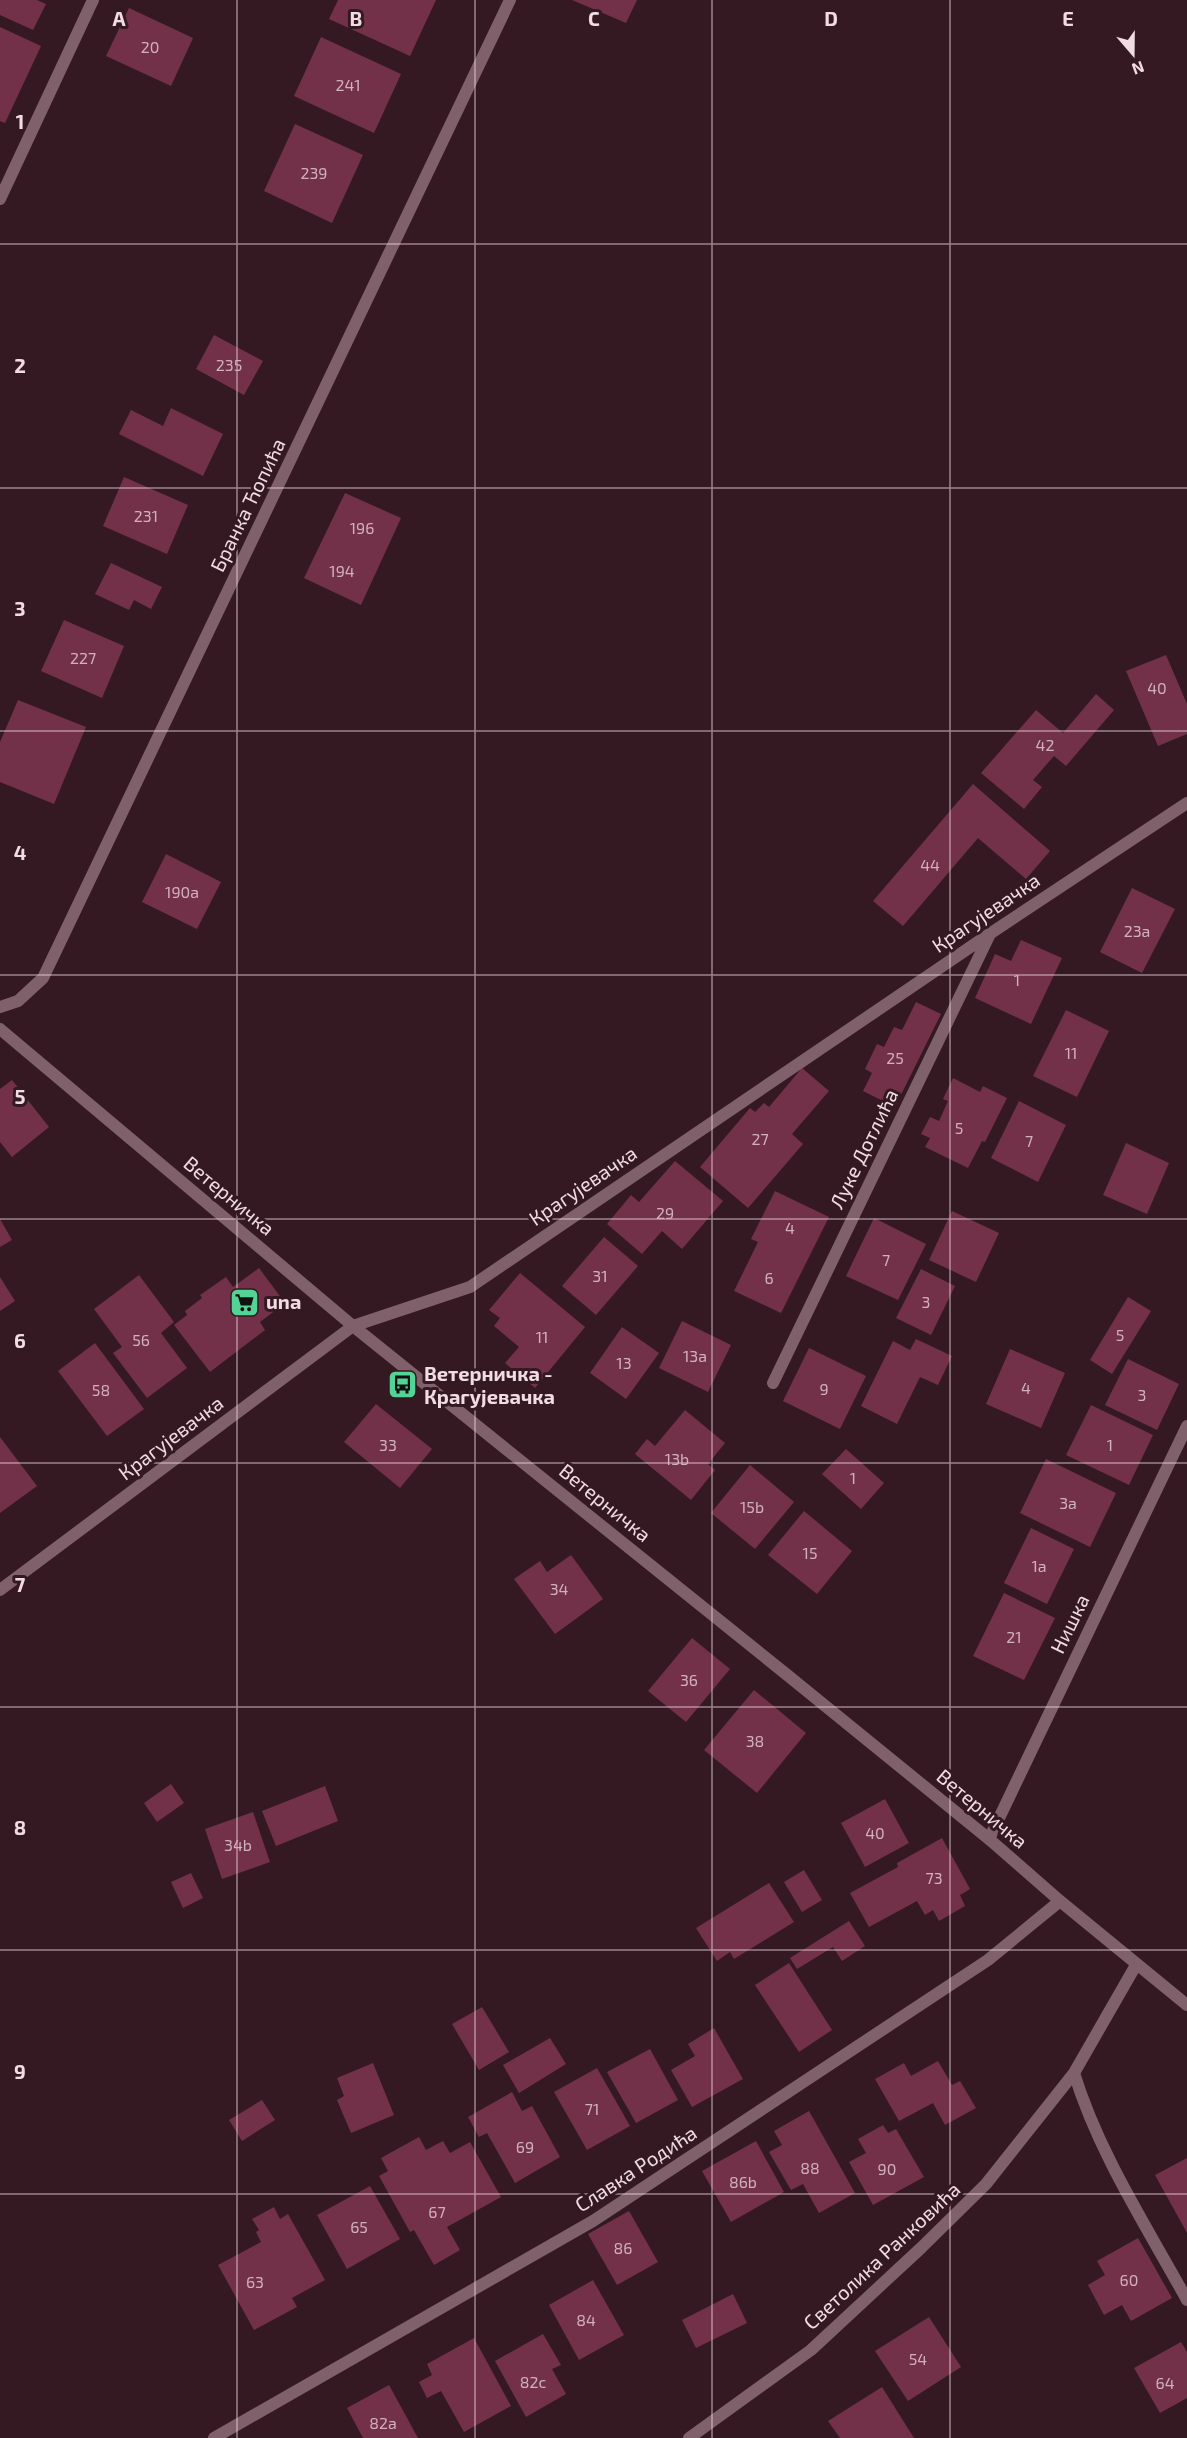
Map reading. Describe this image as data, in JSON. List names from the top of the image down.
{
  "streets": {
    "street": [
      "Бранка Ћопића",
      "Крагујевачка",
      "Луке Дотлића",
      "Ветерничка",
      "Нишка",
      "Славка Родића",
      "Светолика Ранковића"
    ]
  },
  "crossings": [
    ["Крагујевачка", "Луке Дотлића"],
    ["Крагујевачка", "Ветерничка"],
    ["Ветерничка", "Нишка"],
    ["Ветерничка", "Славка Родића"],
    ["Ветерничка", "Светолика Ранковића"]
  ],
  "places": {
    "supermarket": ["una"],
    "bus stop": ["Ветерничка - Крагујевачка"]
  },
  "house_numbers": [
    "20",
    "241",
    "239",
    "235",
    "231",
    "196",
    "194",
    "227",
    "40",
    "42",
    "44",
    "190a",
    "23a",
    "1",
    "11",
    "25",
    "5",
    "27",
    "7",
    "29",
    "4",
    "7",
    "31",
    "6",
    "3",
    "5",
    "11",
    "56",
    "13a",
    "13",
    "4",
    "9",
    "58",
    "3",
    "33",
    "1",
    "13b",
    "1",
    "3a",
    "15b",
    "15",
    "1a",
    "34",
    "21",
    "36",
    "38",
    "40",
    "34b",
    "73",
    "71",
    "69",
    "88",
    "90",
    "86b",
    "67",
    "65",
    "86",
    "60",
    "63",
    "84",
    "54",
    "82c",
    "64",
    "82a"
  ],
  "north": "bottom",
  "grid": {
    "columns": [
      "A",
      "B",
      "C",
      "D",
      "E"
    ],
    "rows": [
      "1",
      "2",
      "3",
      "4",
      "5",
      "6",
      "7",
      "8",
      "9"
    ]
  }
}
